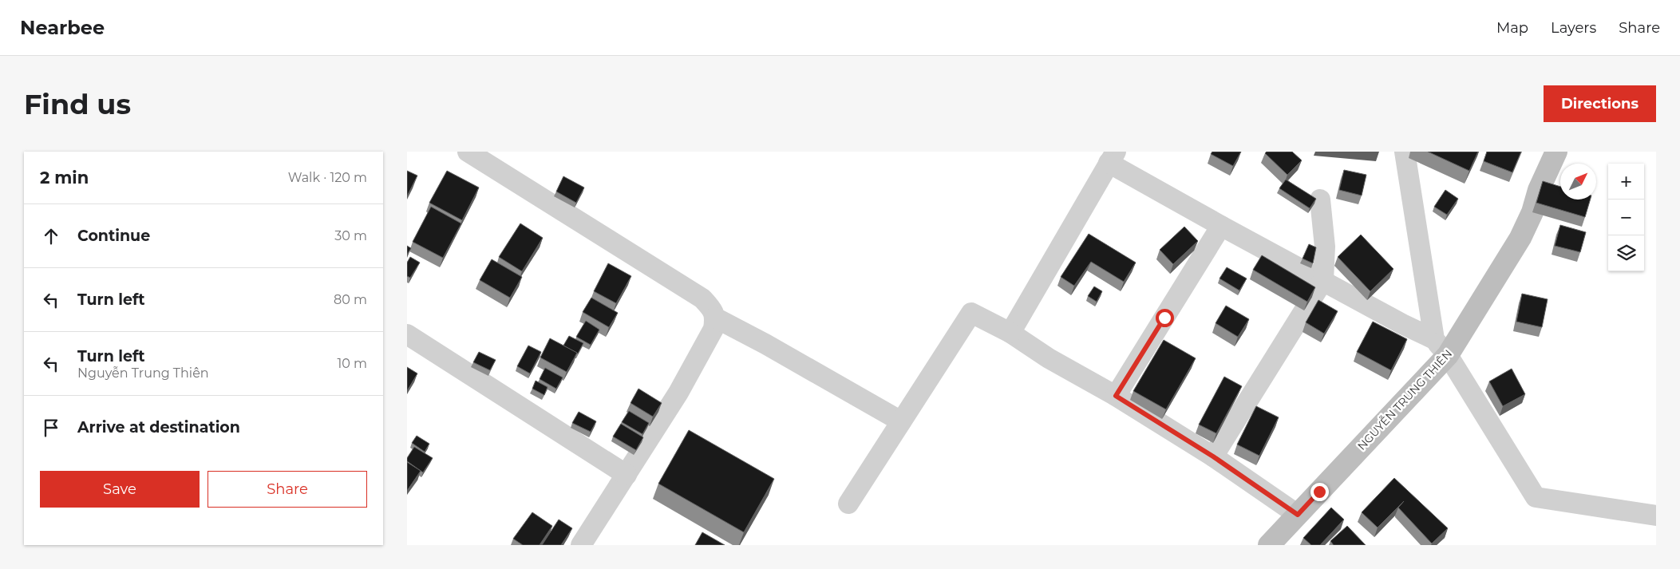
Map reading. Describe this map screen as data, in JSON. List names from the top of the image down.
{
  "streets": {
    "street": ["NGUYỄN TRUNG THIÊN"]
  },
  "north": "top right",
  "page": {
    "header": "Nearbee",
    "nav": ["Map", "Layers", "Share"],
    "buttons": [
      "Directions",
      ["Save", "Share"]
    ],
    "title": "Find us",
    "heading": ["2 min", "Walk · 120 m"],
    "map_buttons": ["+", "−"],
    "list": [
      ["Continue", "30 m"],
      ["Turn left", "80 m"],
      ["Turn left", "Nguyễn Trung Thiên", "10 m"],
      "Arrive at destination"
    ]
  }
}
